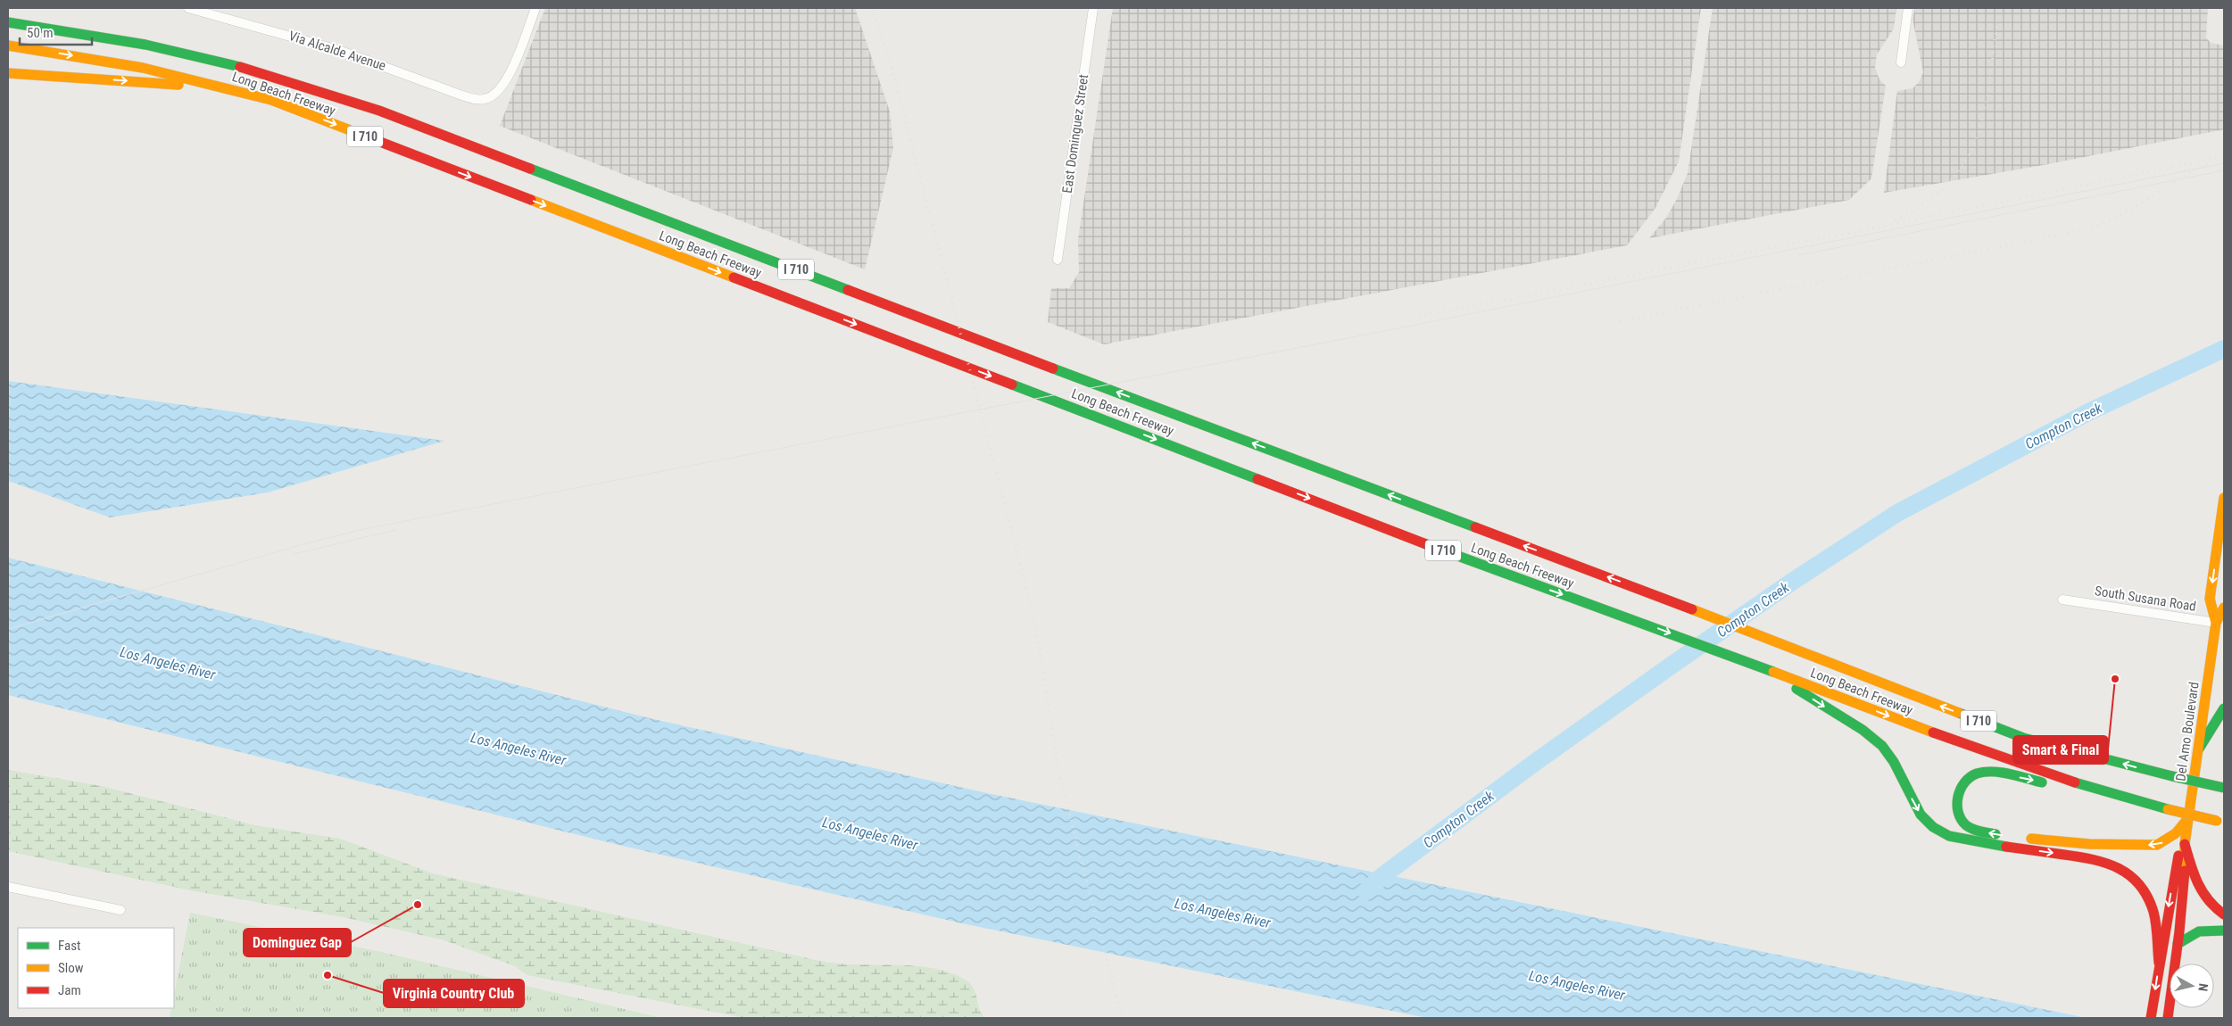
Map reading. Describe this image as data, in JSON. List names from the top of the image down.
{
  "streets": {
    "main road": ["Long Beach Freeway", "I 710", "Del Amo Boulevard"],
    "street": ["Via Alcalde Avenue", "East Dominguez Street", "South Susana Road"]
  },
  "crossings": [
    ["South Susana Road", "Del Amo Boulevard"]
  ],
  "water": ["Compton Creek", "Los Angeles River"],
  "places": ["Smart & Final", "Dominguez Gap", "Virginia Country Club"],
  "legend": ["Fast", "Slow", "Jam"],
  "scale_bar": "50 m",
  "north": "right"
}
